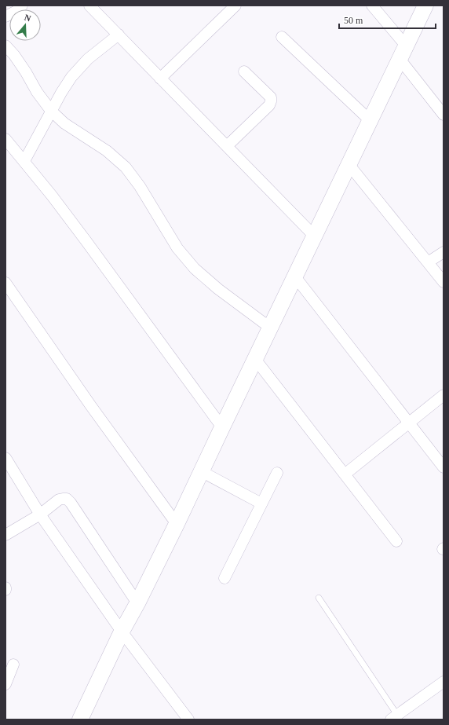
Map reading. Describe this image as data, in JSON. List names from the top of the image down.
{
  "scale_bar": "50 m",
  "north": "top"
}
